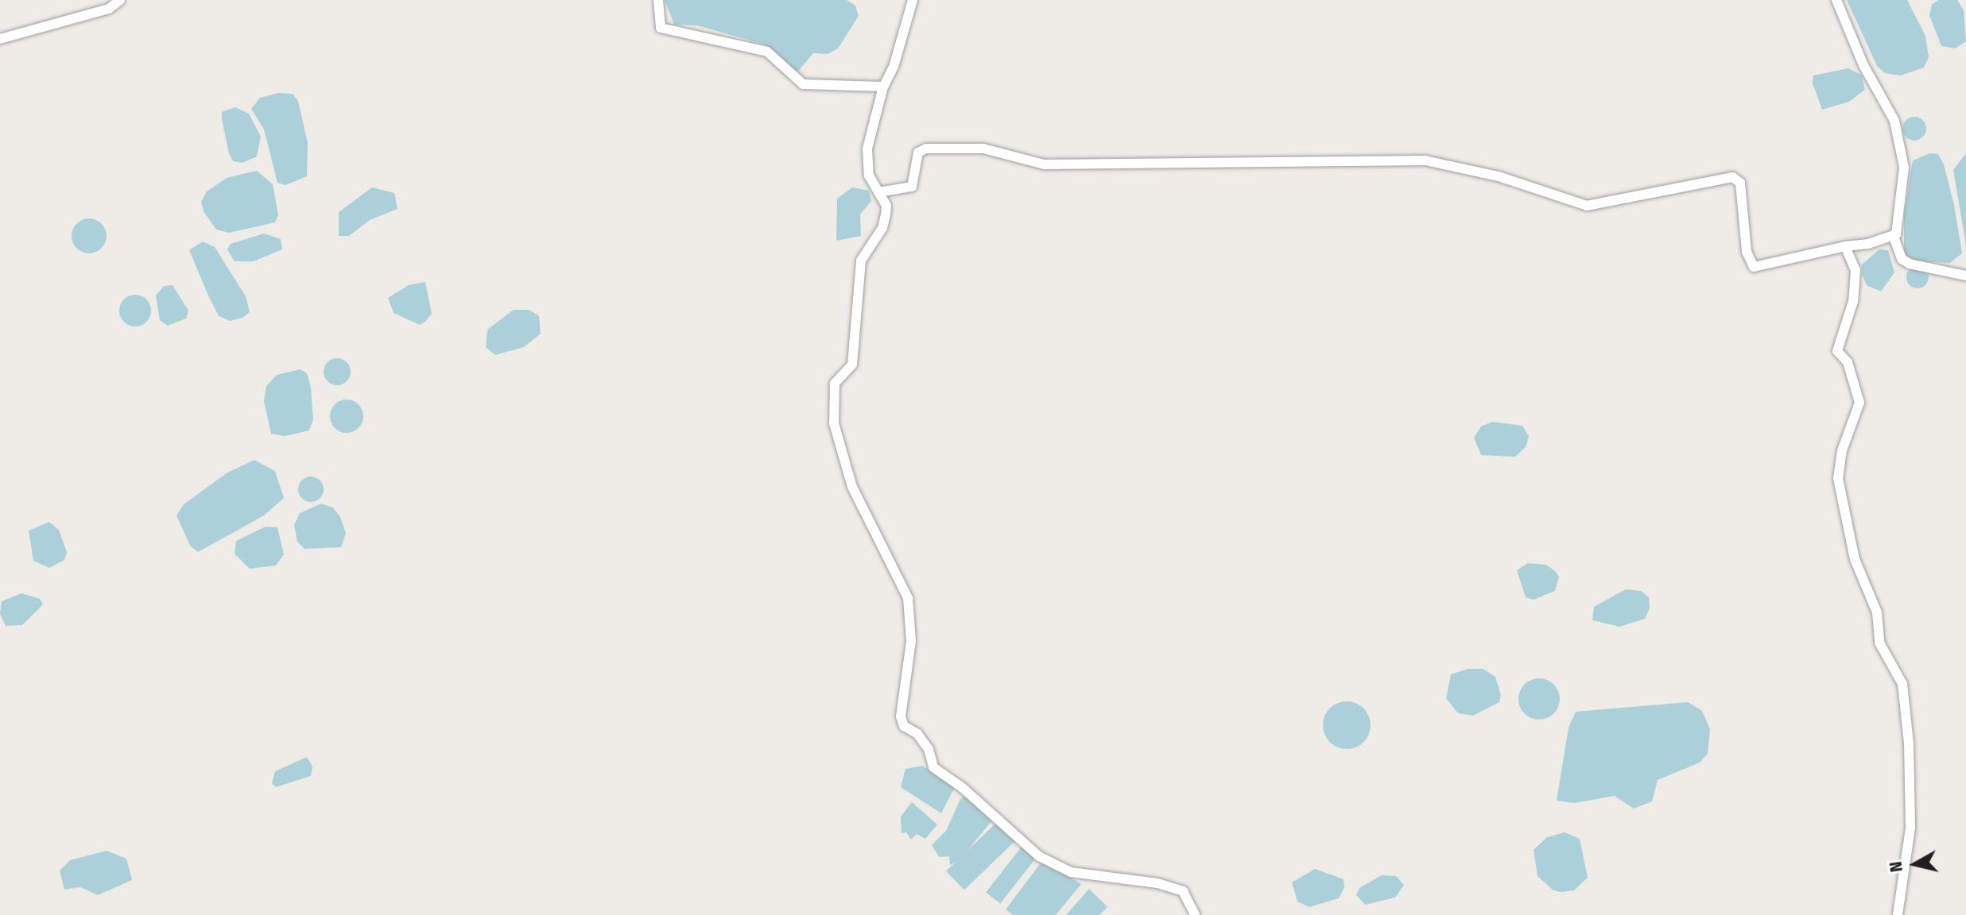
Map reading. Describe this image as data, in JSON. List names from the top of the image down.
{
  "north": "left"
}
